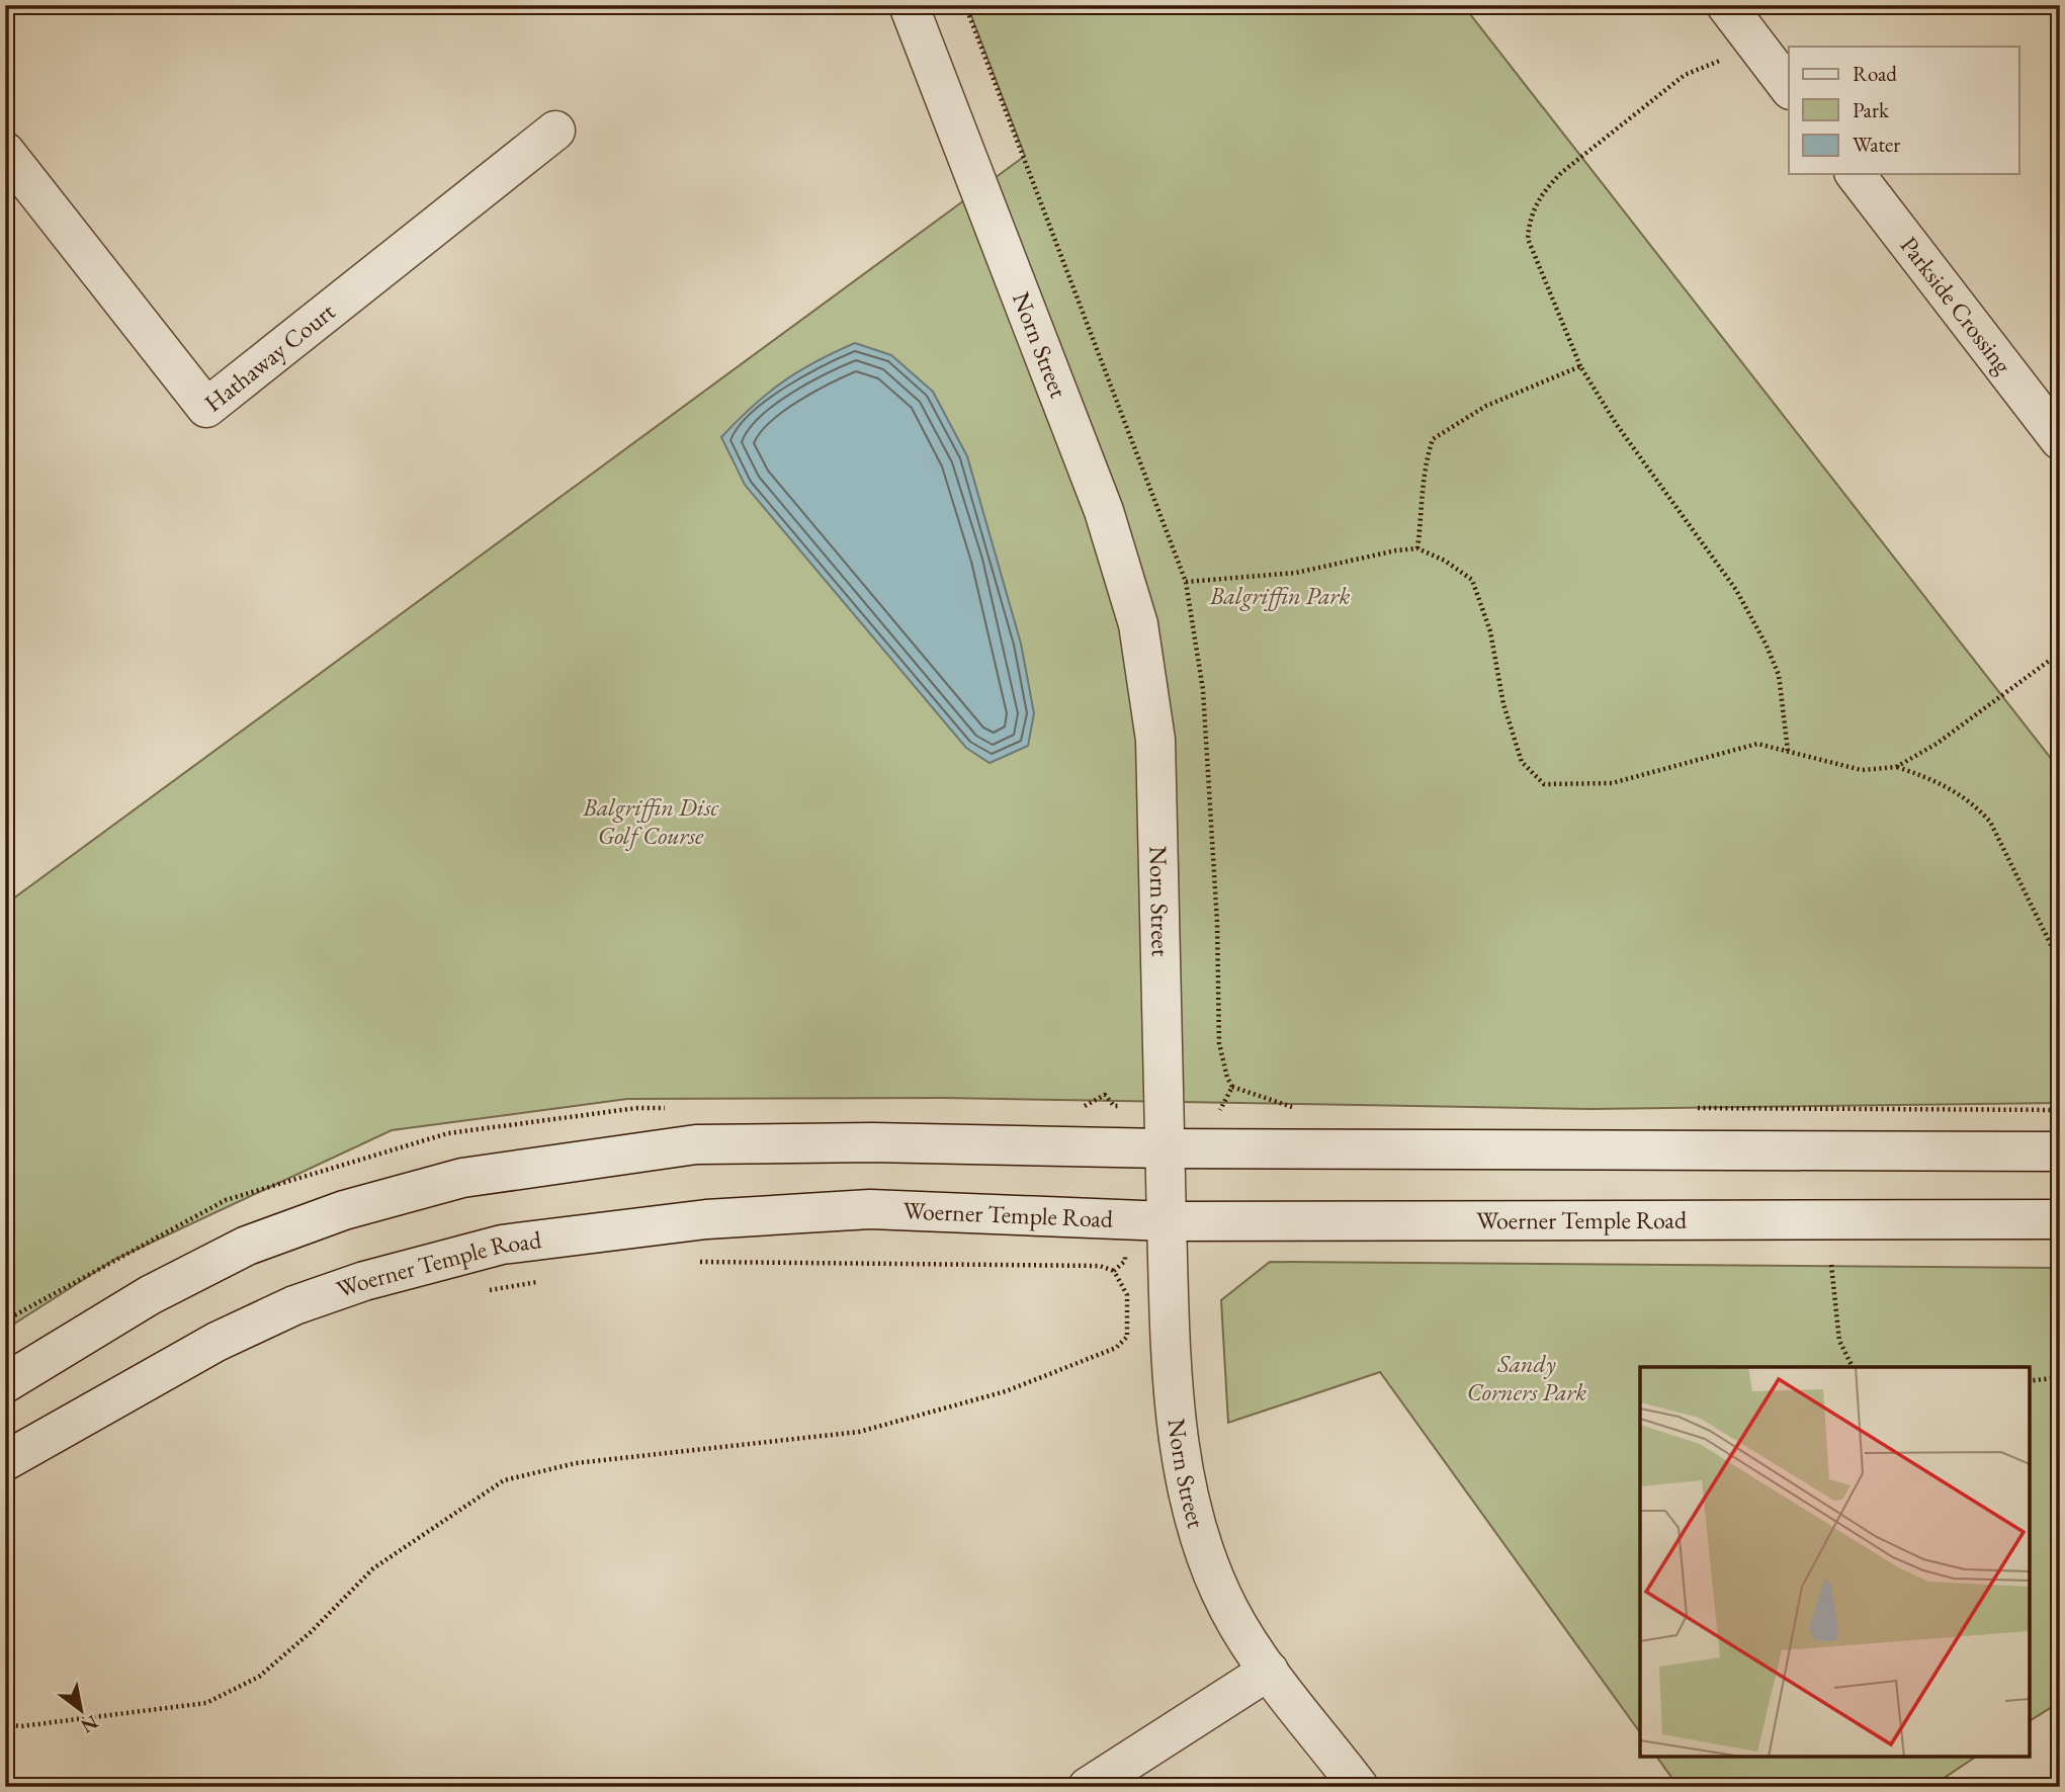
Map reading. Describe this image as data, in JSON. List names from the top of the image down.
{
  "streets": {
    "main road": [
      "Parkside Crossing",
      "Norn Street",
      "Hathaway Court",
      "Woerner Temple Road"
    ]
  },
  "crossings": [
    ["Norn Street", "Woerner Temple Road"]
  ],
  "parks": ["Balgriffin Park", "Balgriffin Disc Golf Course", "Sandy Corners Park"],
  "legend": ["Road", "Park", "Water"],
  "north": "bottom right"
}
